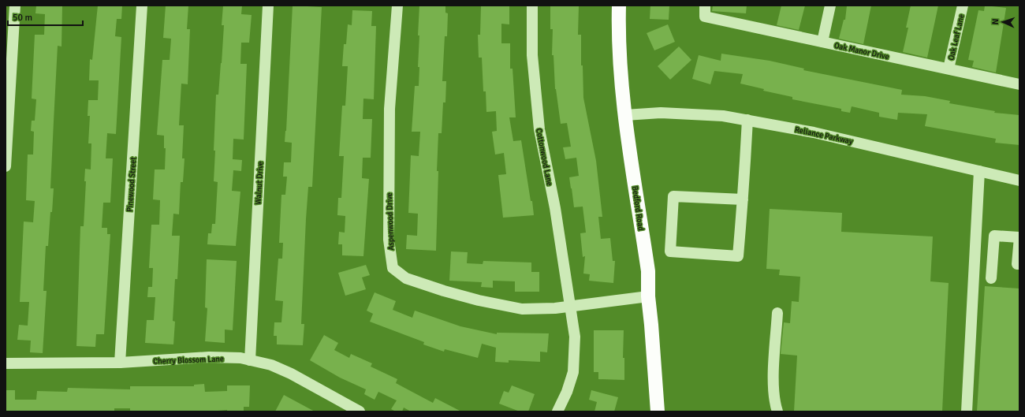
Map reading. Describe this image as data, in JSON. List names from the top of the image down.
{
  "streets": {
    "main road": ["Bedford Road"],
    "street": [
      "Oak Leaf Lane",
      "Oak Manor Drive",
      "Reliance Parkway",
      "Cottonwood Lane",
      "Walnut Drive",
      "Pinewood Street",
      "Aspenwood Drive",
      "Cherry Blossom Lane"
    ]
  },
  "crossings": [
    ["Oak Leaf Lane", "Oak Manor Drive"],
    ["Reliance Parkway", "Bedford Road"],
    ["Cottonwood Lane", "Aspenwood Drive"],
    ["Walnut Drive", "Cherry Blossom Lane"],
    ["Pinewood Street", "Cherry Blossom Lane"],
    ["Bedford Road", "Aspenwood Drive"]
  ],
  "scale_bar": "50 m",
  "north": "left"
}
